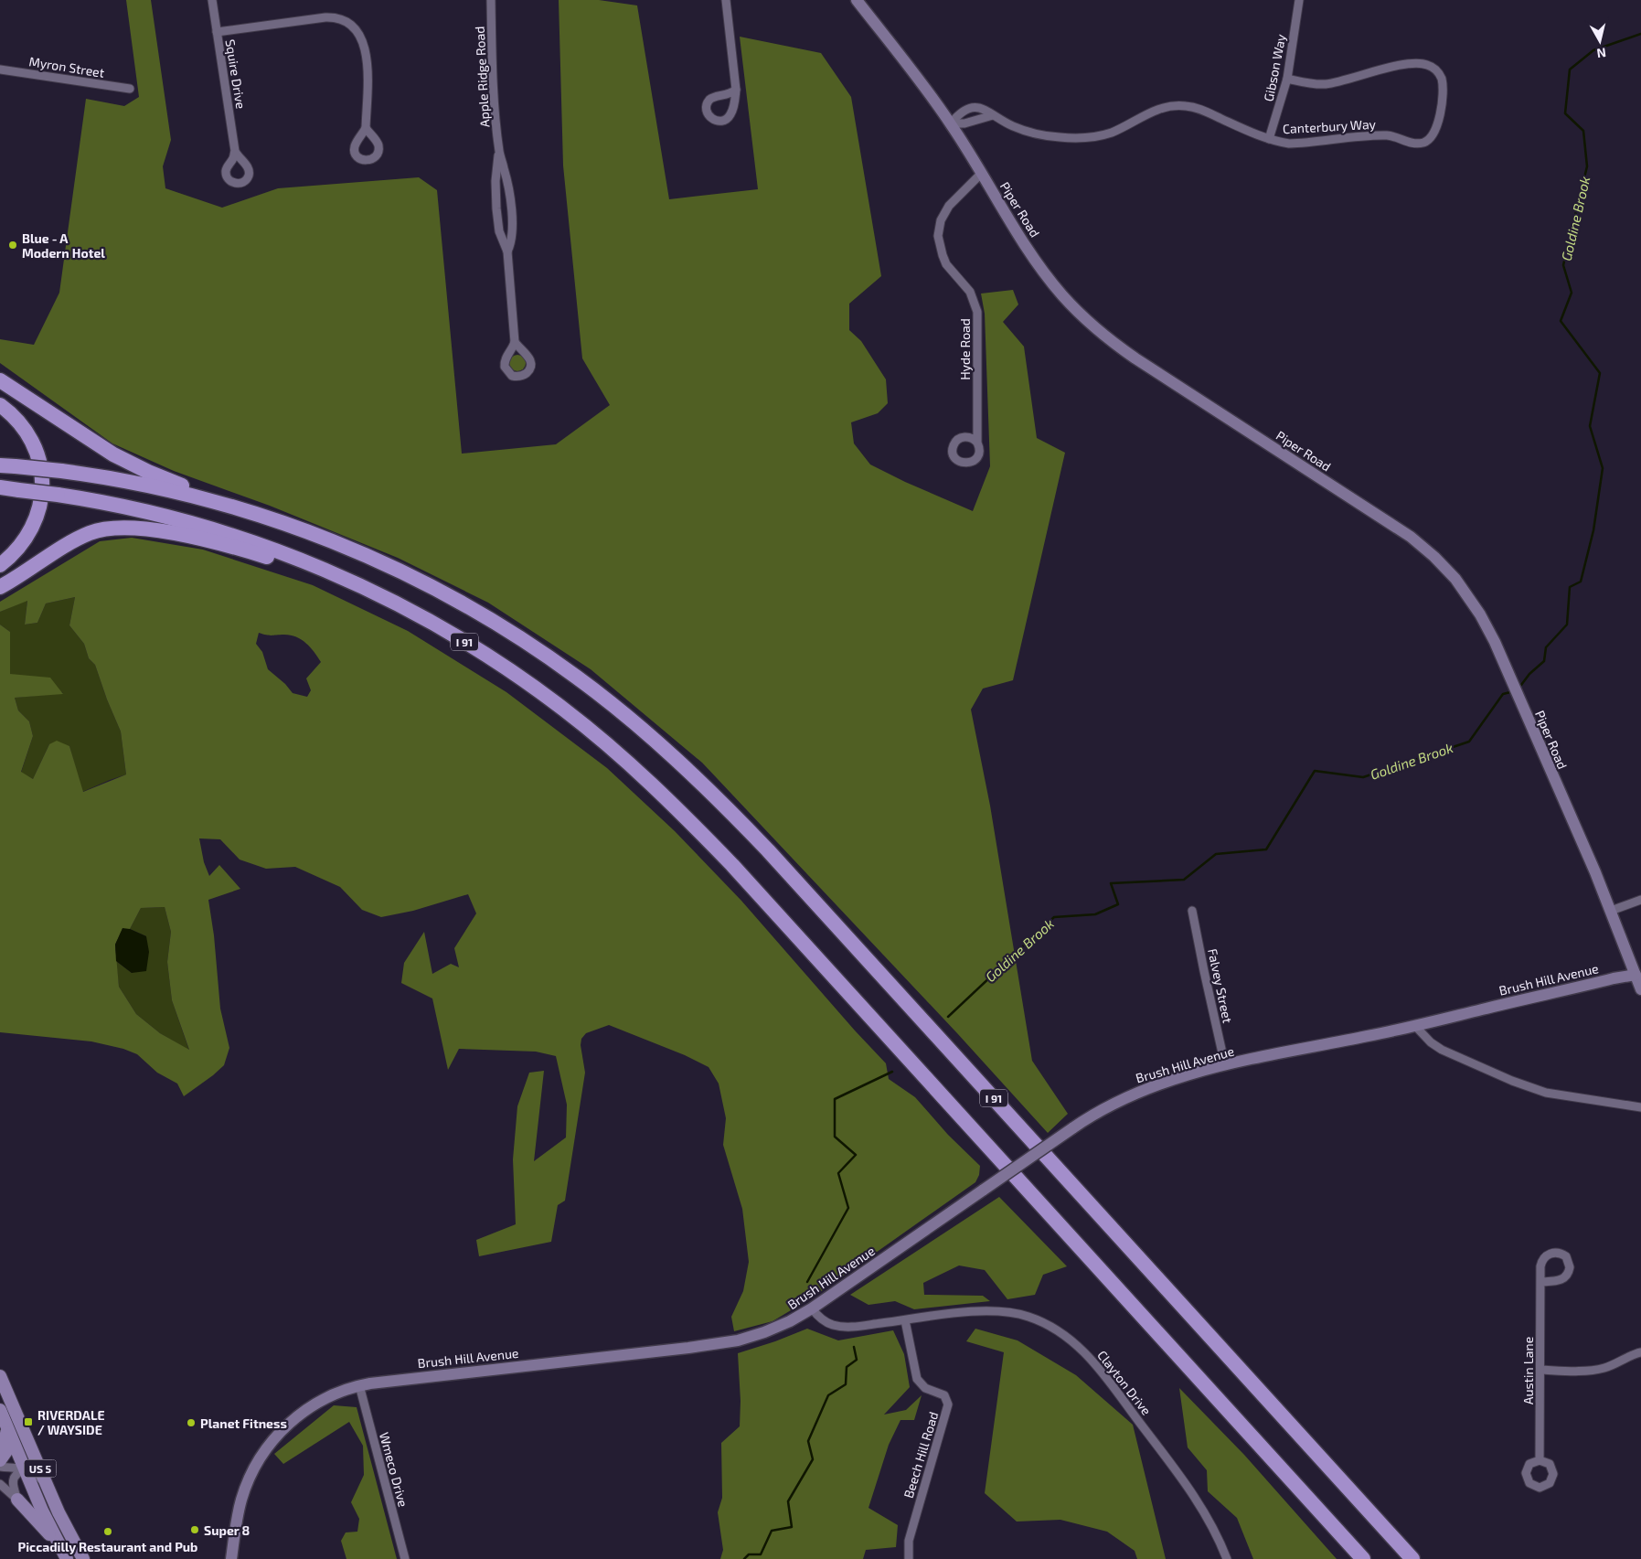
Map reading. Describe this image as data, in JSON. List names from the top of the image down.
{
  "streets": {
    "highway": ["I 91"],
    "main road": ["US 5"],
    "street": [
      "Myron Street",
      "Gibson Way",
      "Squire Drive",
      "Apple Ridge Road",
      "Canterbury Way",
      "Piper Road",
      "Hyde Road",
      "Brush Hill Avenue",
      "Falvey Street",
      "Austin Lane",
      "Clayton Drive",
      "Beech Hill Road",
      "Wmeco Drive"
    ]
  },
  "crossings": [
    ["Gibson Way", "Canterbury Way"],
    ["Canterbury Way", "Piper Road"],
    ["Piper Road", "Hyde Road"],
    ["Piper Road", "Brush Hill Avenue"],
    ["Brush Hill Avenue", "Falvey Street"],
    ["Brush Hill Avenue", "Clayton Drive"],
    ["Brush Hill Avenue", "Wmeco Drive"],
    ["Clayton Drive", "Beech Hill Road"]
  ],
  "water": ["Goldine Brook"],
  "places": {
    "other": [
      "Blue - A Modern Hotel",
      "Planet Fitness",
      "Super 8",
      "Piccadilly Restaurant and Pub"
    ],
    "transit": ["RIVERDALE / WAYSIDE"]
  },
  "north": "bottom"
}
